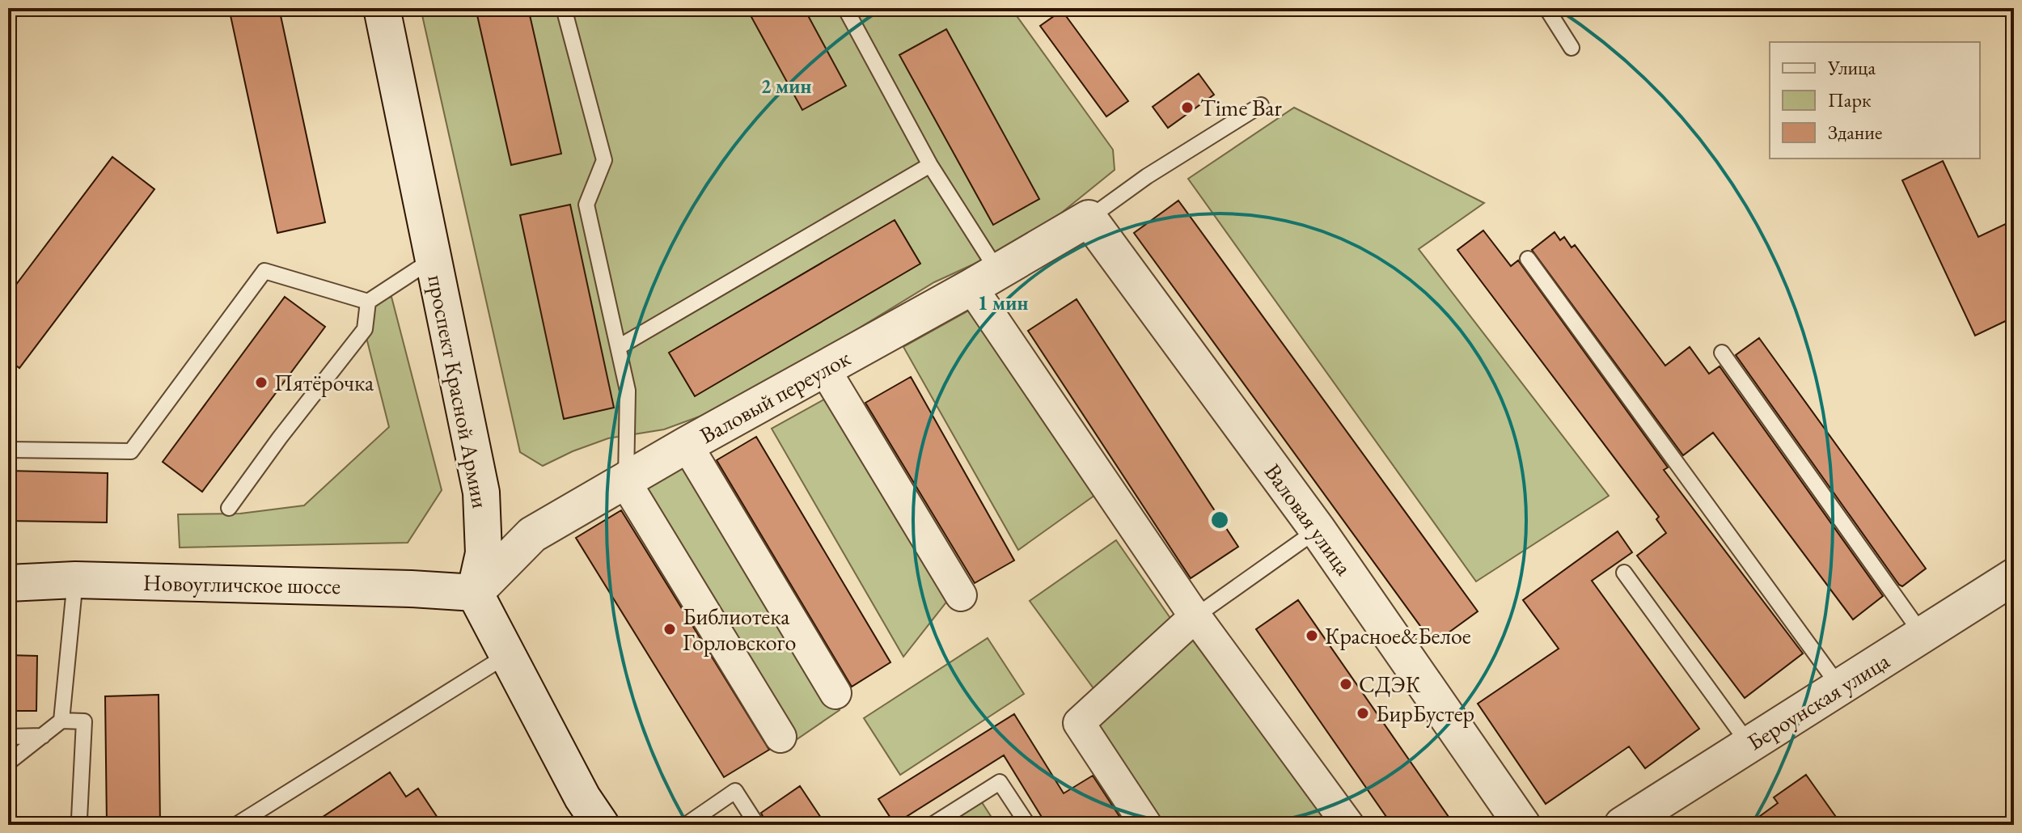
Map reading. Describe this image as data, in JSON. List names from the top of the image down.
{
  "streets": {
    "street": [
      "проспект Красной Армии",
      "Валовый переулок",
      "Валовая улица",
      "Новоугличское шоссе",
      "Бероунская улица"
    ]
  },
  "crossings": [
    ["проспект Красной Армии", "Валовый переулок"],
    ["проспект Красной Армии", "Новоугличское шоссе"],
    ["Валовый переулок", "Валовая улица"],
    ["Валовый переулок", "Новоугличское шоссе"]
  ],
  "places": [
    "Time Bar",
    "Пятёрочка",
    "Библиотека Горловского",
    "Красное&Белое",
    "СДЭК",
    "БирБустер"
  ],
  "legend": ["Улица", "Парк", "Здание"],
  "rings": ["2 мин", "1 мин"]
}
